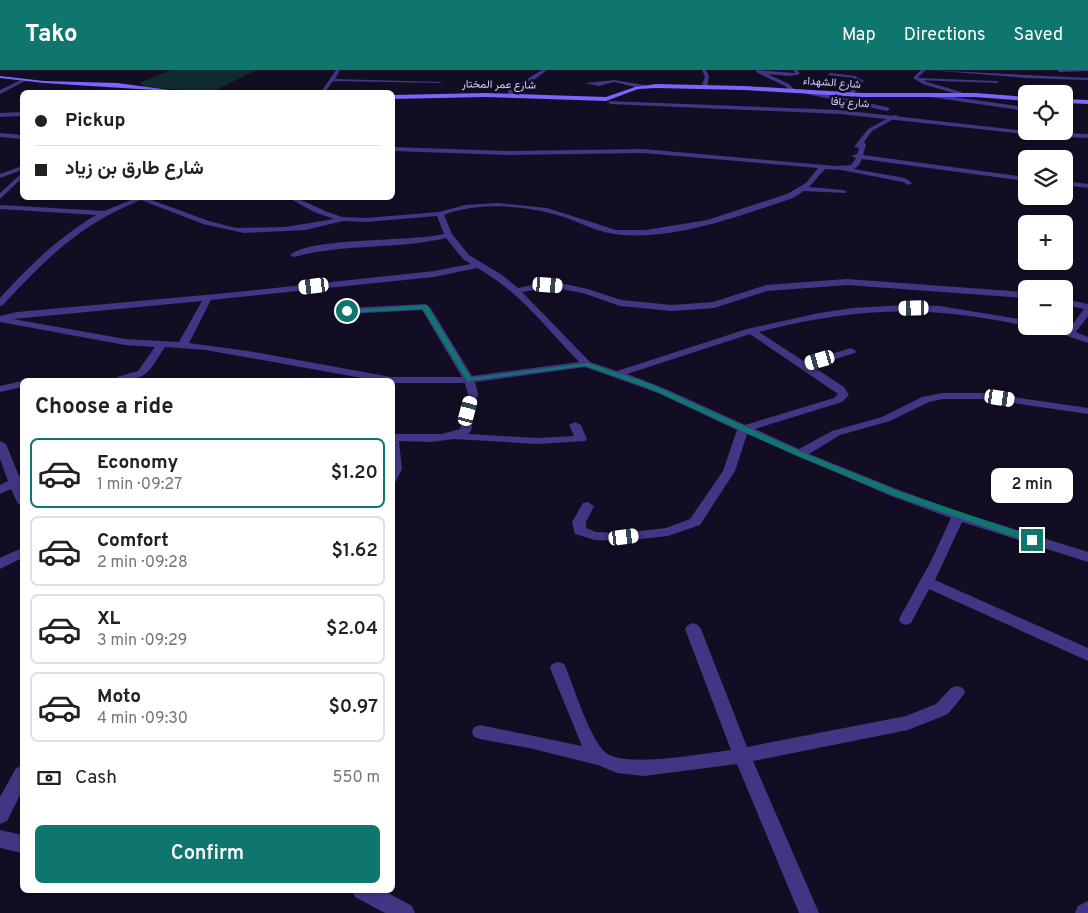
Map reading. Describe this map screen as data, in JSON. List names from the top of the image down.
{
  "streets": {
    "main road": ["شارع الشهداء", "شارع عمر المختار"],
    "street": ["شارع يافا"]
  },
  "crossings": [
    ["شارع الشهداء", "شارع عمر المختار"],
    ["شارع الشهداء", "شارع يافا"],
    ["شارع عمر المختار", "شارع يافا"]
  ],
  "page": {
    "header": "Tako",
    "nav": ["Map", "Directions", "Saved"],
    "map_buttons": ["+", "−"],
    "banner": ["Pickup", "شارع طارق بن زياد"],
    "heading": "Choose a ride",
    "list": [
      {
        "name": "Economy",
        "note": "1 min · 09:27",
        "value": "$1.20"
      },
      {
        "name": "Comfort",
        "note": "2 min · 09:28",
        "value": "$1.62"
      },
      {
        "name": "XL",
        "note": "3 min · 09:29",
        "value": "$2.04"
      },
      {
        "name": "Moto",
        "note": "4 min · 09:30",
        "value": "$0.97"
      }
    ],
    "bubble": "2 min",
    "pay": ["Cash", "550 m"],
    "buttons": "Confirm"
  }
}
